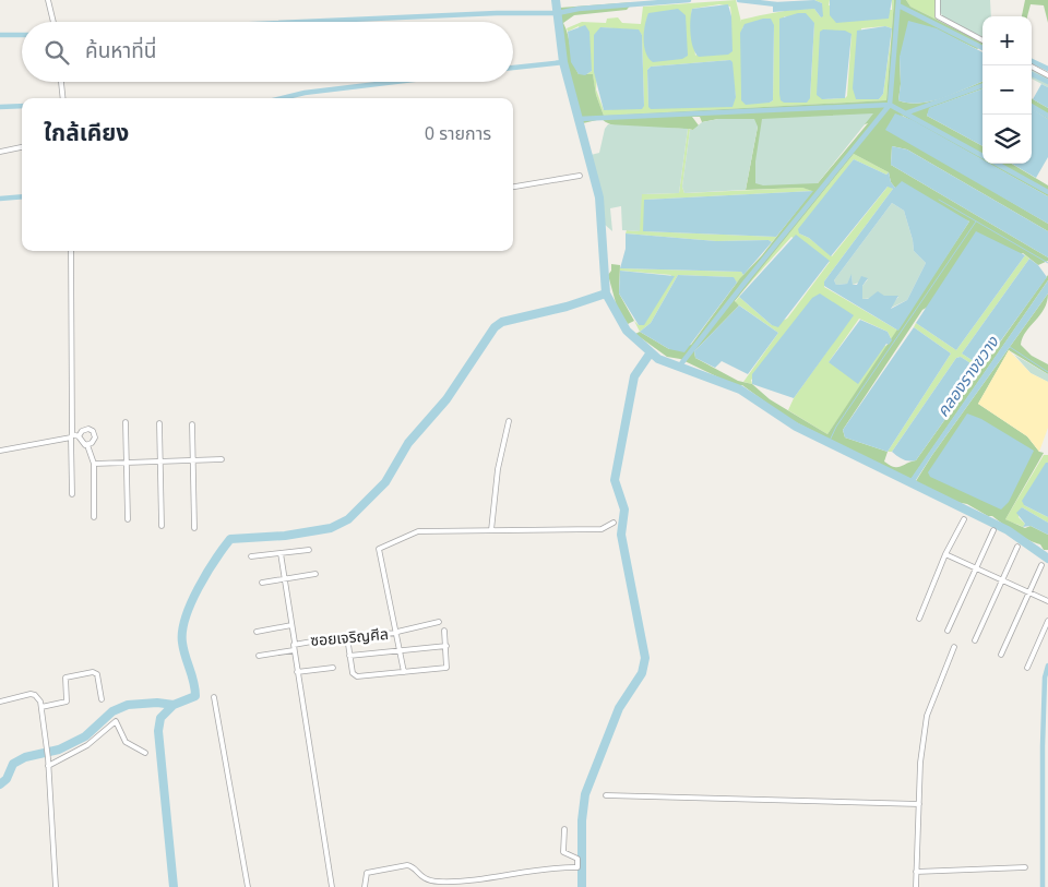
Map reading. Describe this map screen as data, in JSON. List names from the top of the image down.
{
  "streets": {
    "street": ["ซอยเจริญศีล"]
  },
  "water": ["คลองรางขวาง"],
  "page": {
    "map_buttons": ["+", "−"],
    "search": "ค้นหาที่นี่",
    "heading": ["ใกล้เคียง", "0 รายการ"]
  }
}
